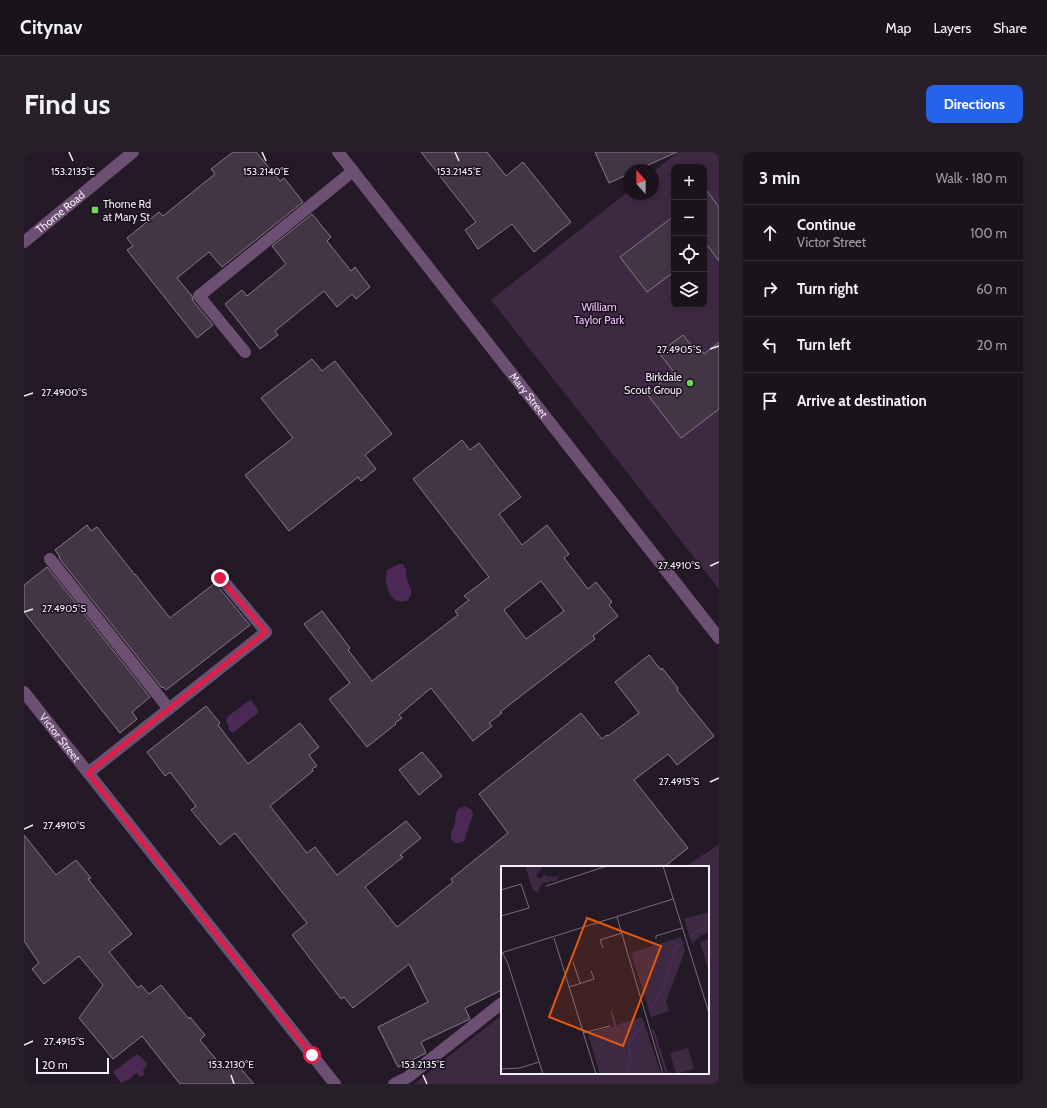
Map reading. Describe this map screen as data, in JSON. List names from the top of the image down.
{
  "streets": {
    "street": ["Thorne Road", "Mary Street", "Victor Street"]
  },
  "parks": ["William Taylor Park"],
  "places": {
    "transit": ["Thorne Rd at Mary St"],
    "other": ["Birkdale Scout Group"]
  },
  "scale_bar": "20 m",
  "north": "top",
  "page": {
    "header": "Citynav",
    "nav": ["Map", "Layers", "Share"],
    "buttons": "Directions",
    "title": "Find us",
    "heading": ["3 min", "Walk · 180 m"],
    "map_buttons": ["+", "−"],
    "list": [
      ["Continue", "Victor Street", "100 m"],
      ["Turn right", "60 m"],
      ["Turn left", "20 m"],
      "Arrive at destination"
    ],
    "scale": "20 m"
  },
  "coordinates": [
    "153.2135°E",
    "153.2140°E",
    "153.2145°E",
    "27.4905°S",
    "27.4900°S",
    "27.4910°S",
    "27.4915°S",
    "153.2130°E"
  ]
}
